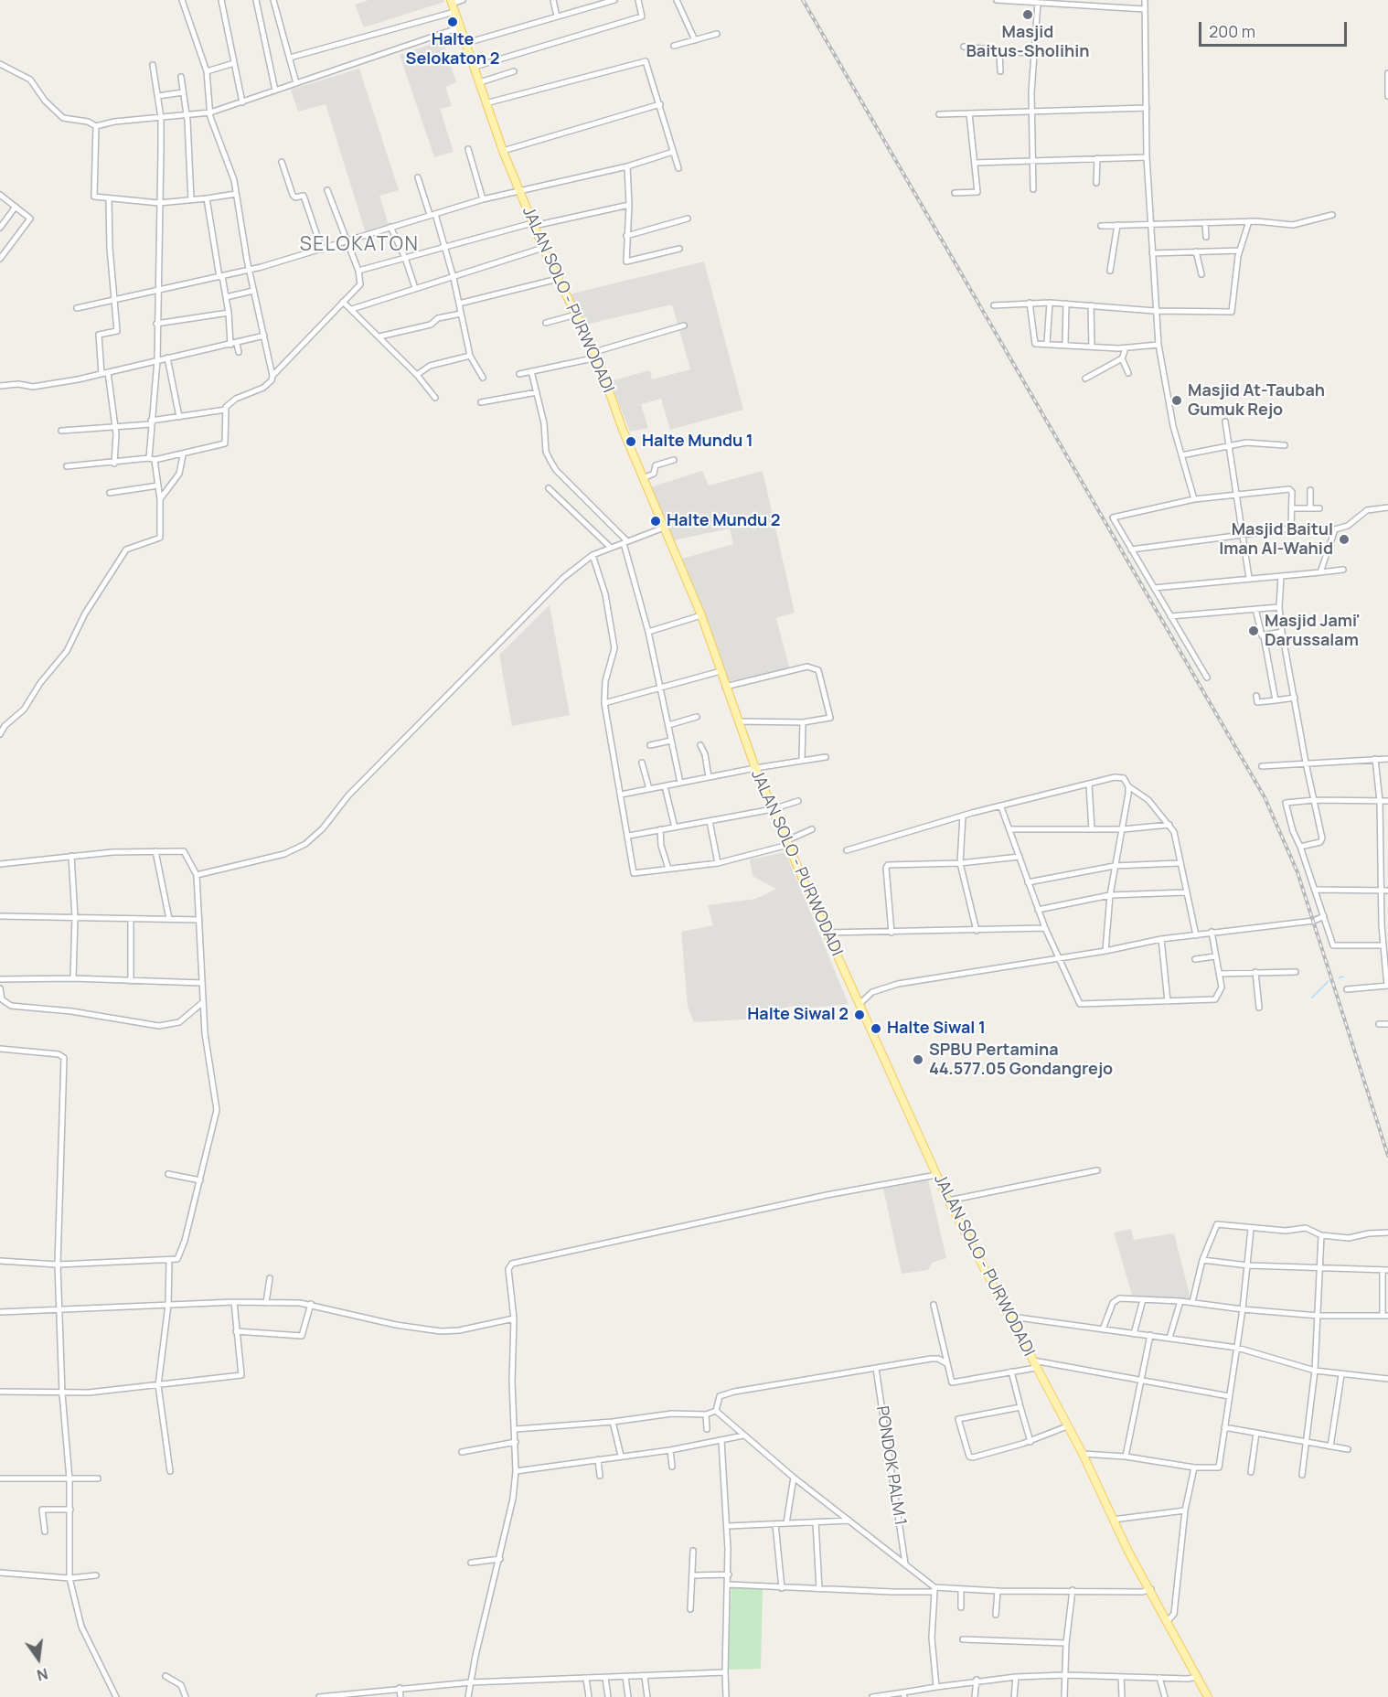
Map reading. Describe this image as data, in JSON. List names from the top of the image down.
{
  "streets": {
    "main road": ["JALAN SOLO - PURWODADI"],
    "street": ["PONDOK PALM 1"]
  },
  "districts": ["SELOKATON"],
  "places": [
    "Masjid Baitus-Sholihin",
    "Halte Selokaton 2",
    "Masjid At-Taubah Gumuk Rejo",
    "Halte Mundu 1",
    "Halte Mundu 2",
    "Masjid Baitul Iman Al-Wahid",
    "Masjid Jami' Darussalam",
    "Halte Siwal 2",
    "Halte Siwal 1",
    "SPBU Pertamina 44.577.05 Gondangrejo"
  ],
  "scale_bar": "200 m",
  "north": "bottom"
}
